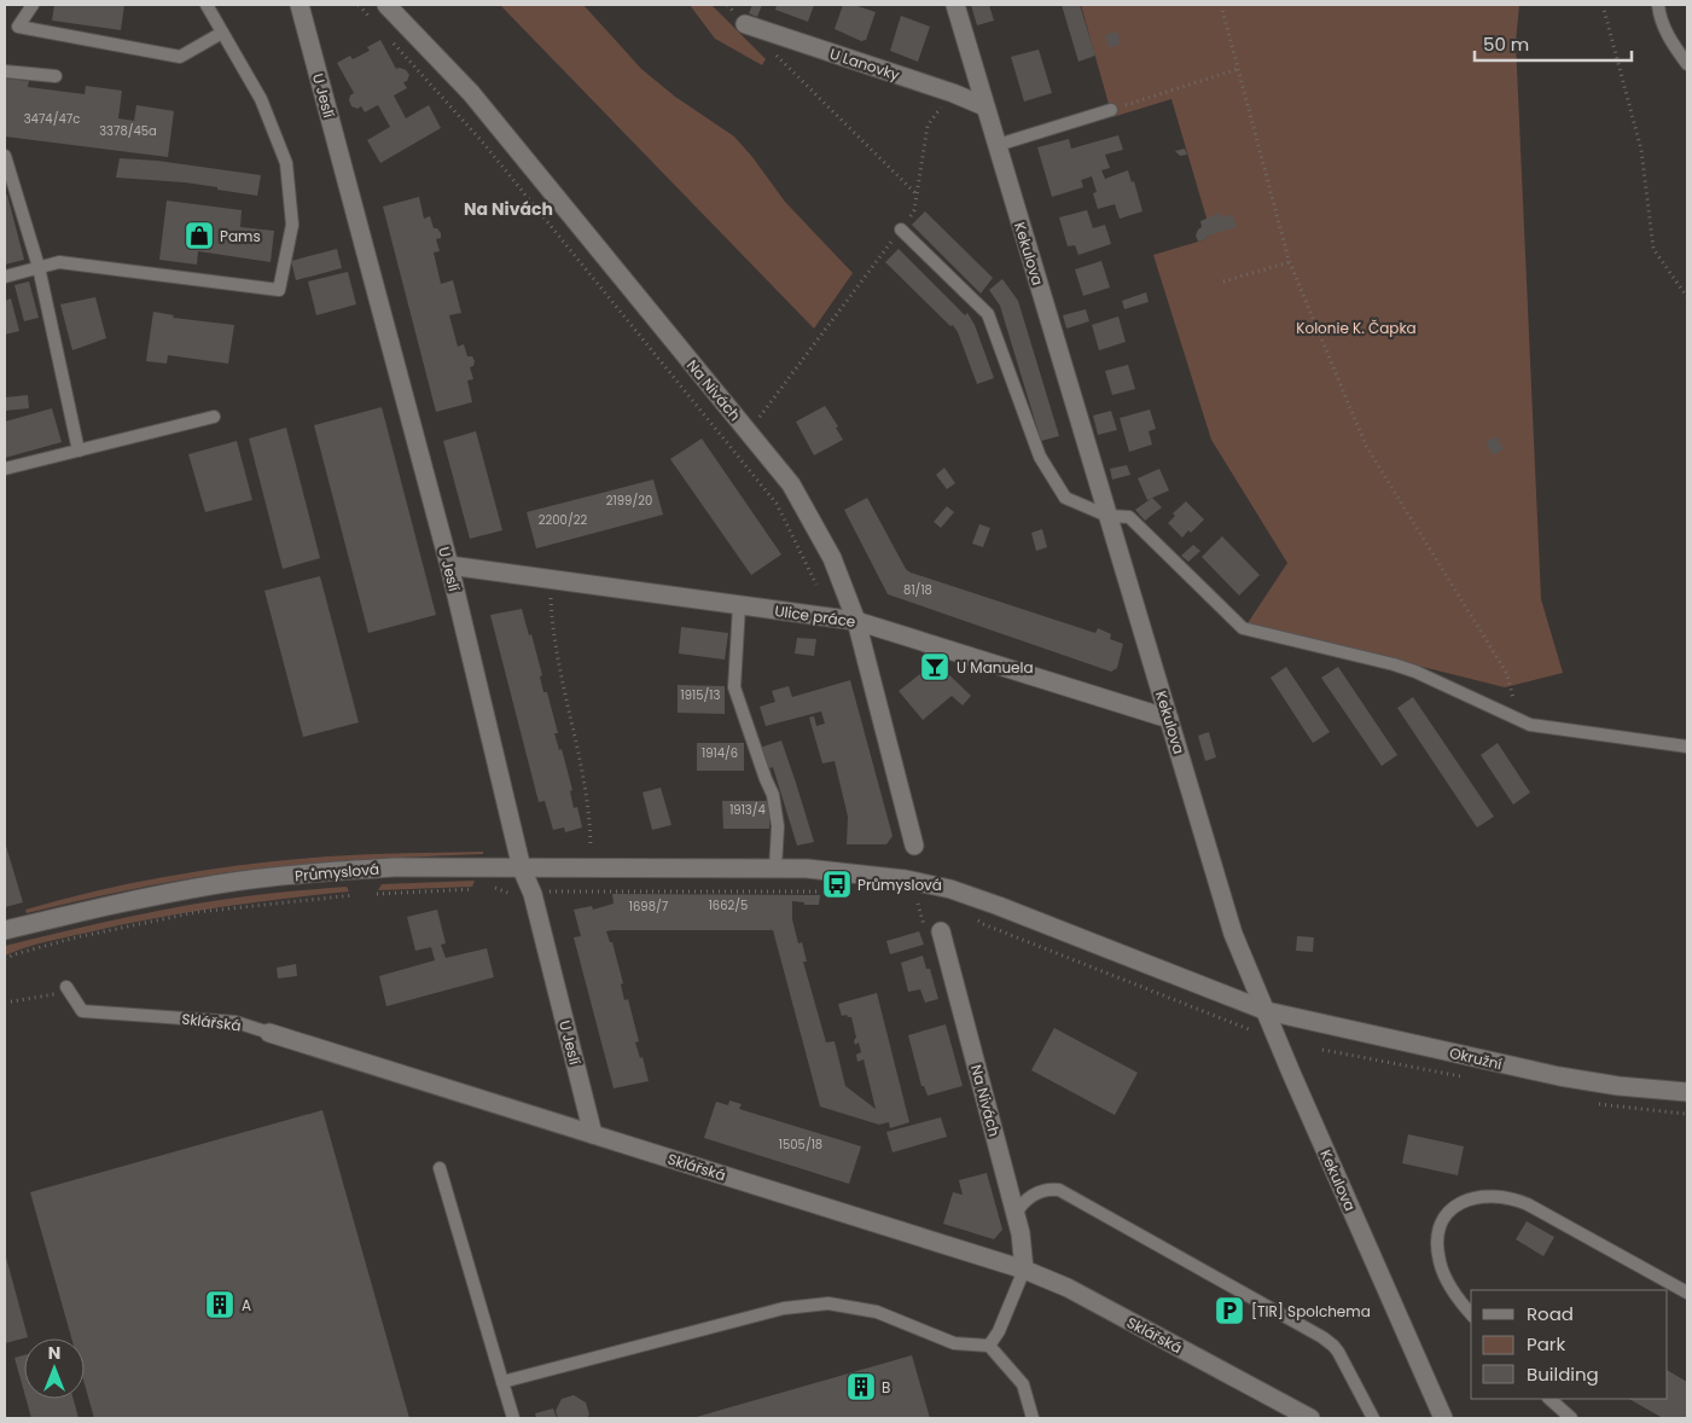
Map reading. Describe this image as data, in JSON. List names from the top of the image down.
{
  "streets": {
    "street": [
      "U Lanovky",
      "U Jeslí",
      "Kekulova",
      "Na Nivách",
      "Ulice práce",
      "Průmyslová",
      "Sklářská",
      "Okružní"
    ]
  },
  "crossings": [
    ["U Lanovky", "Kekulova"],
    ["U Jeslí", "Ulice práce"],
    ["U Jeslí", "Průmyslová"],
    ["U Jeslí", "Sklářská"],
    ["Kekulova", "Ulice práce"],
    ["Kekulova", "Průmyslová"],
    ["Kekulova", "Okružní"],
    ["Na Nivách", "Ulice práce"],
    ["Na Nivách", "Sklářská"],
    ["Průmyslová", "Okružní"]
  ],
  "districts": ["Na Nivách"],
  "parks": ["Kolonie K. Čapka"],
  "places": {
    "shop": ["Pams"],
    "bar": ["U Manuela"],
    "bus stop": ["Průmyslová"],
    "building": ["A", "B"],
    "parking": ["[TIR] Spolchema"]
  },
  "house_numbers": [
    "3474/47c",
    "3378/45a",
    "2199/20",
    "2200/22",
    "81/18",
    "1915/13",
    "1914/6",
    "1913/4",
    "1662/5",
    "1698/7",
    "1505/18"
  ],
  "legend": ["Road", "Park", "Building"],
  "scale_bar": "50 m",
  "north": "top"
}
